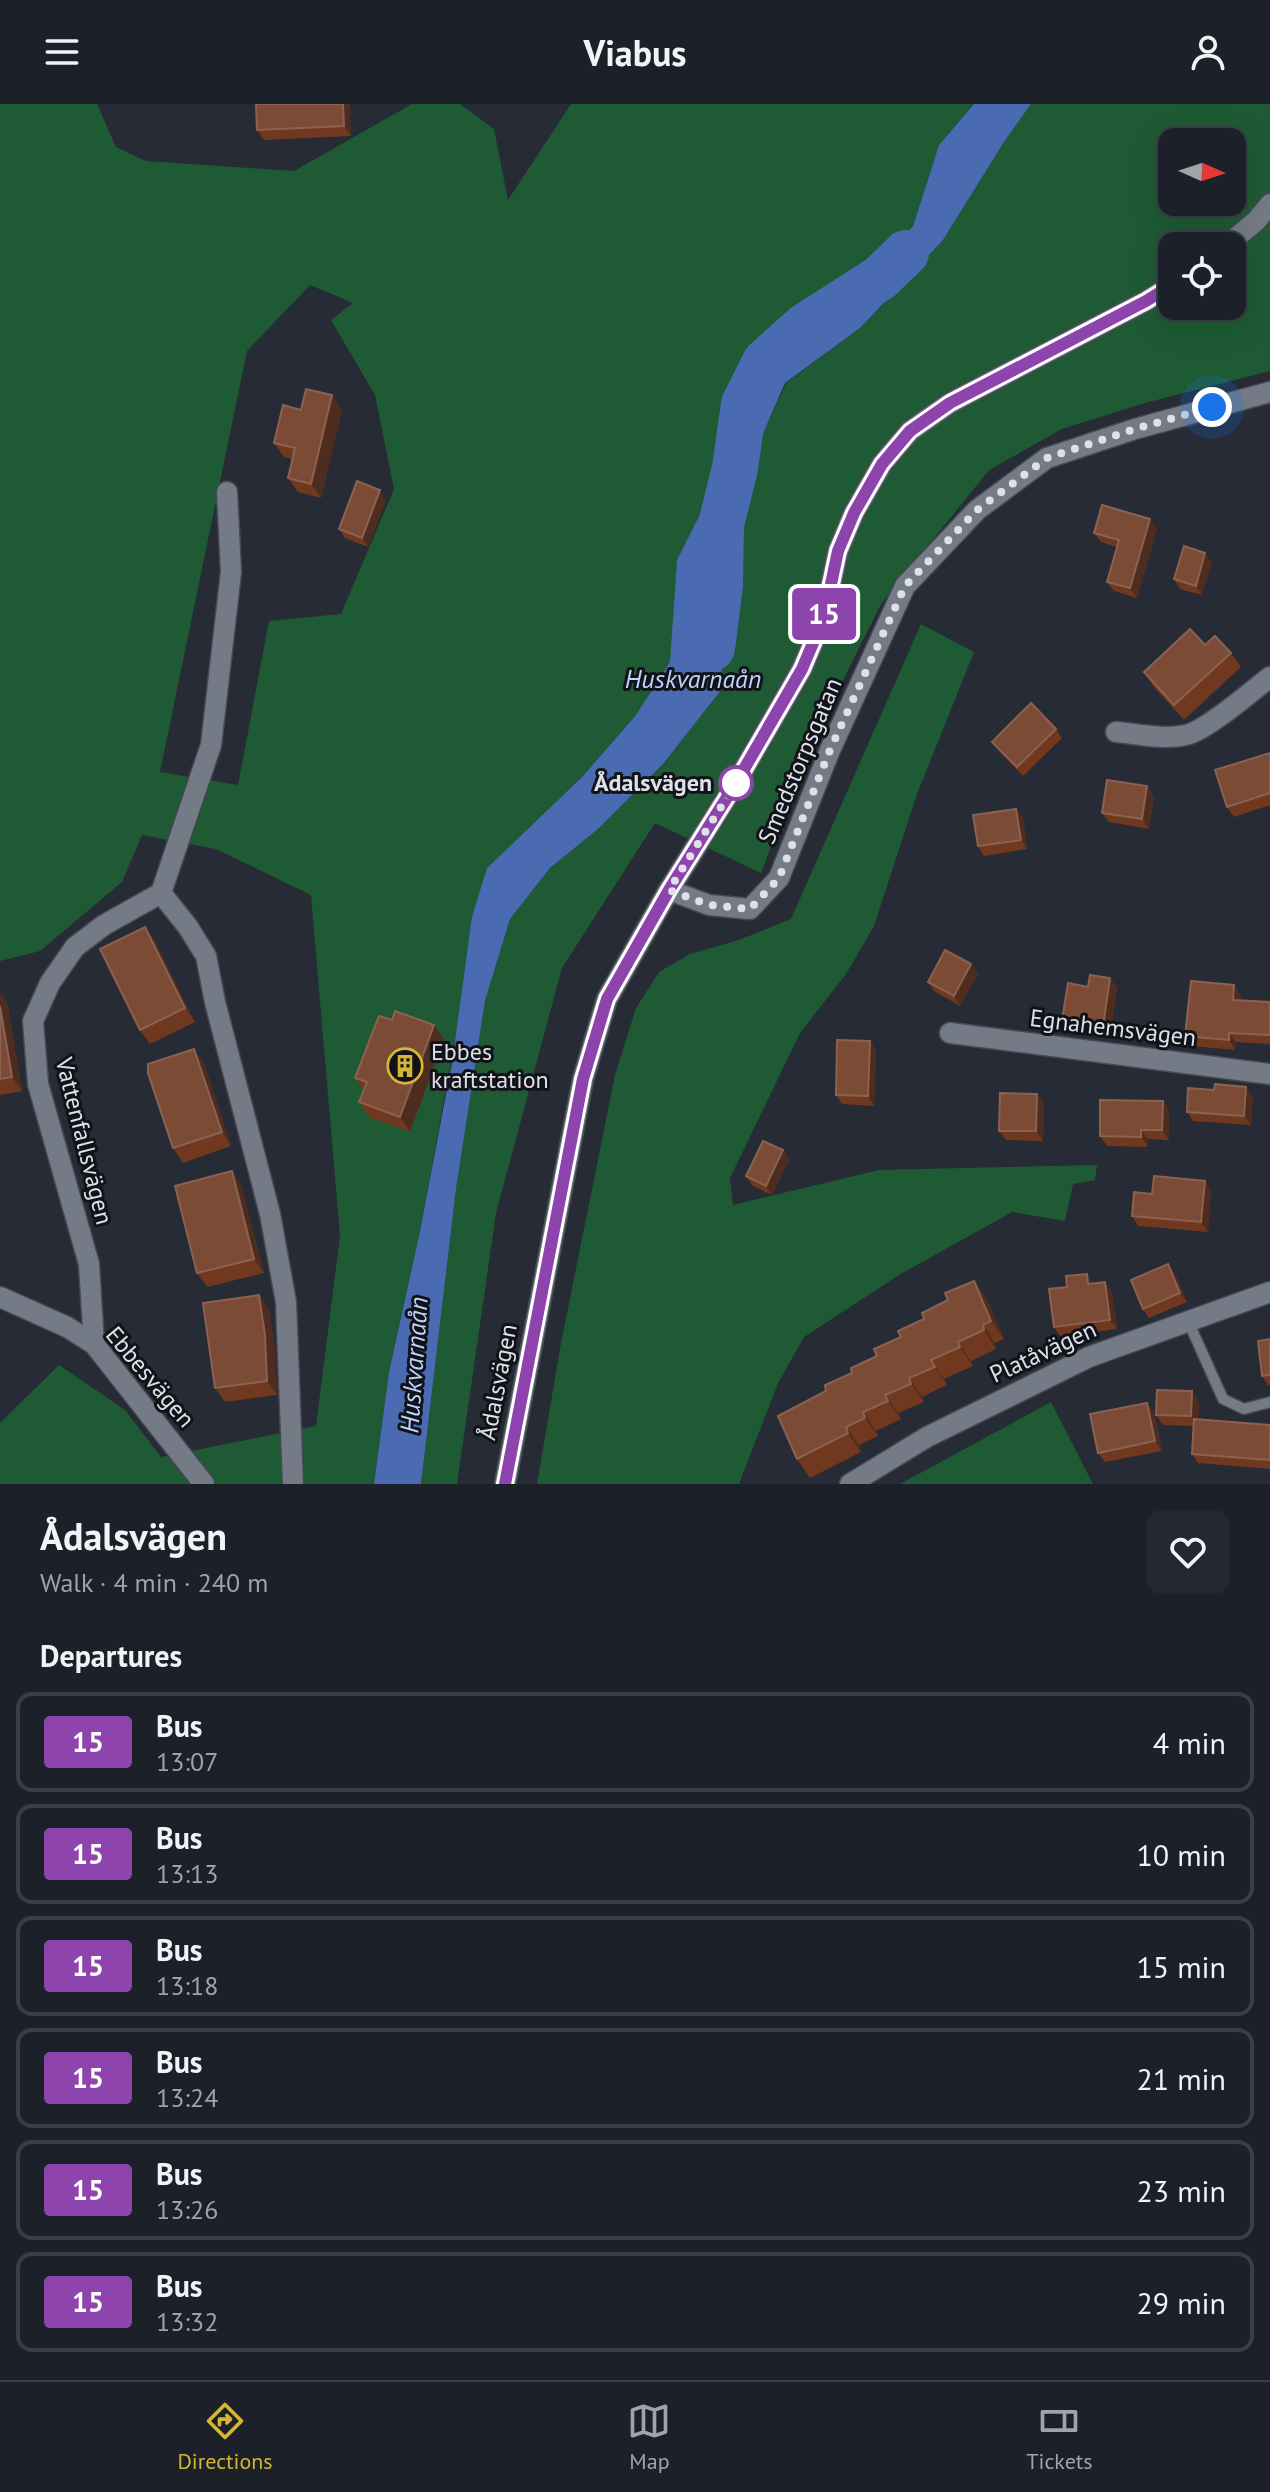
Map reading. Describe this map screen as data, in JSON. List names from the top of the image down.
{
  "streets": {
    "street": [
      "Smedstorpsgatan",
      "Egnahemsvägen",
      "Vattenfallsvägen",
      "Platåvägen",
      "Ebbesvägen",
      "Ådalsvägen"
    ]
  },
  "crossings": [
    ["Smedstorpsgatan", "Ådalsvägen"],
    ["Vattenfallsvägen", "Ebbesvägen"]
  ],
  "water": ["Huskvarnaån"],
  "places": {
    "other": ["Ådalsvägen"],
    "building": ["Ebbes kraftstation"]
  },
  "lines": ["bus line 15"],
  "north": "right",
  "page": {
    "header": "Viabus",
    "on_map": "15",
    "heading": [
      ["Ådalsvägen", "Walk · 4 min · 240 m"],
      "Departures"
    ],
    "list": [
      {
        "mark": "15",
        "name": "Bus",
        "note": "13:07",
        "value": "4 min"
      },
      {
        "mark": "15",
        "name": "Bus",
        "note": "13:13",
        "value": "10 min"
      },
      {
        "mark": "15",
        "name": "Bus",
        "note": "13:18",
        "value": "15 min"
      },
      {
        "mark": "15",
        "name": "Bus",
        "note": "13:24",
        "value": "21 min"
      },
      {
        "mark": "15",
        "name": "Bus",
        "note": "13:26",
        "value": "23 min"
      },
      {
        "mark": "15",
        "name": "Bus",
        "note": "13:32",
        "value": "29 min"
      }
    ],
    "tabs": ["Directions", "Map", "Tickets"]
  }
}
